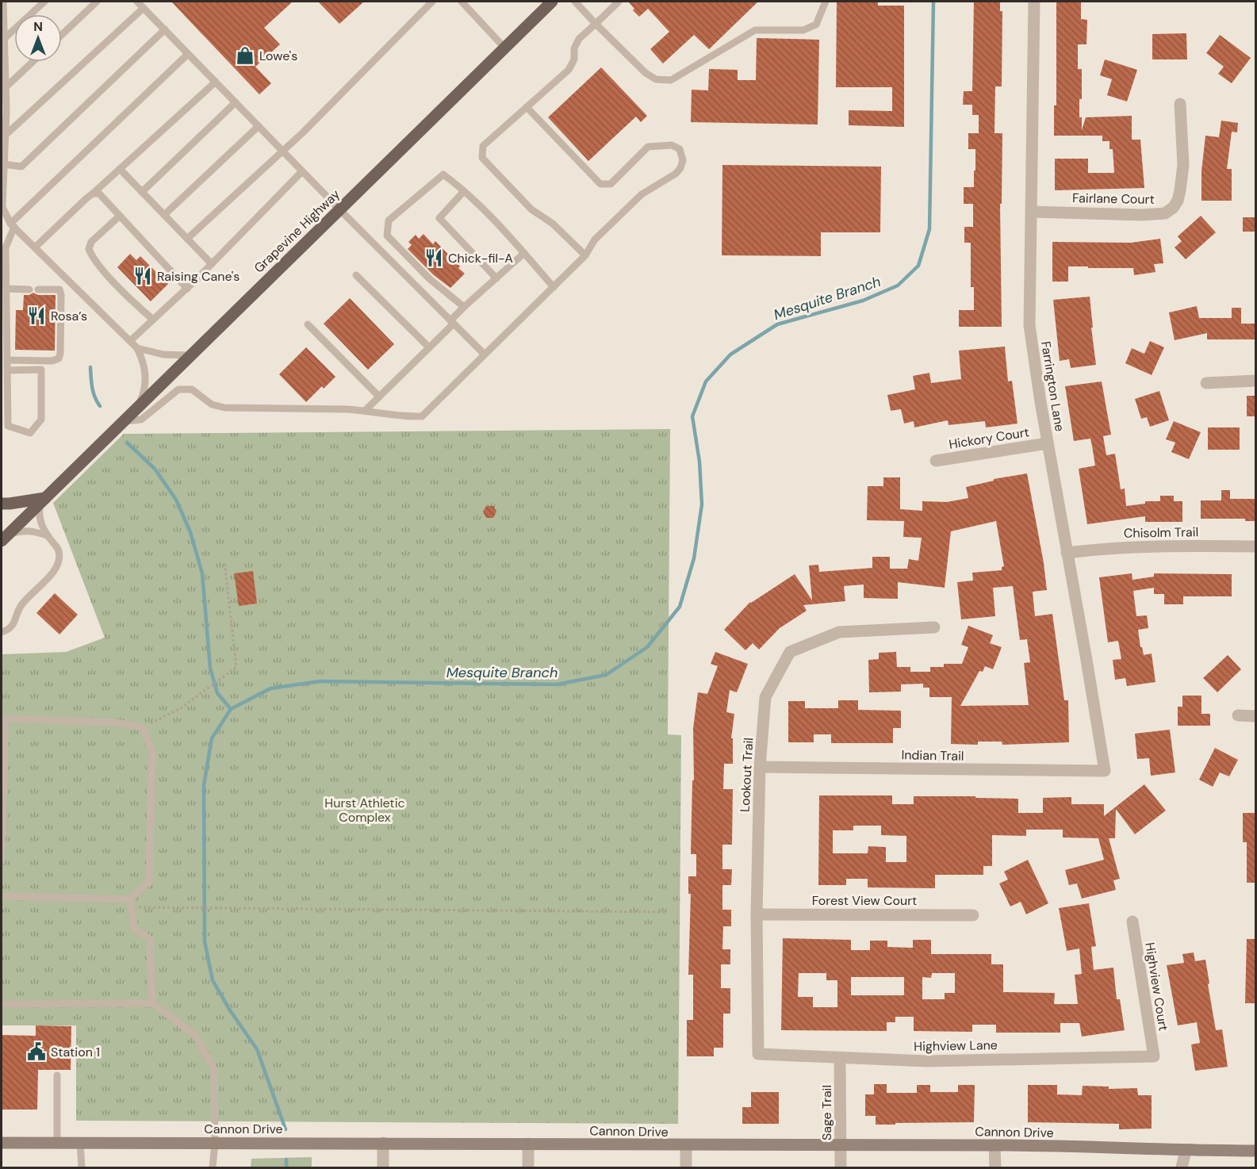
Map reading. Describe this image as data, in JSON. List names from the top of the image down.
{
  "streets": {
    "main road": ["Grapevine Highway"],
    "street": [
      "Fairlane Court",
      "Farrington Lane",
      "Hickory Court",
      "Chisolm Trail",
      "Indian Trail",
      "Lookout Trail",
      "Forest View Court",
      "Highview Court",
      "Highview Lane",
      "Sage Trail",
      "Cannon Drive"
    ]
  },
  "crossings": [
    ["Fairlane Court", "Farrington Lane"],
    ["Farrington Lane", "Hickory Court"],
    ["Farrington Lane", "Chisolm Trail"],
    ["Farrington Lane", "Indian Trail"],
    ["Indian Trail", "Lookout Trail"],
    ["Lookout Trail", "Forest View Court"],
    ["Lookout Trail", "Highview Lane"],
    ["Highview Court", "Highview Lane"],
    ["Highview Lane", "Sage Trail"],
    ["Sage Trail", "Cannon Drive"]
  ],
  "water": ["Mesquite Branch"],
  "parks": ["Hurst Athletic Complex"],
  "places": {
    "shop": ["Lowe's"],
    "restaurant": ["Chick-fil-A", "Raising Cane's", "Rosa’s"],
    "public building": ["Station 1"]
  },
  "north": "top"
}
